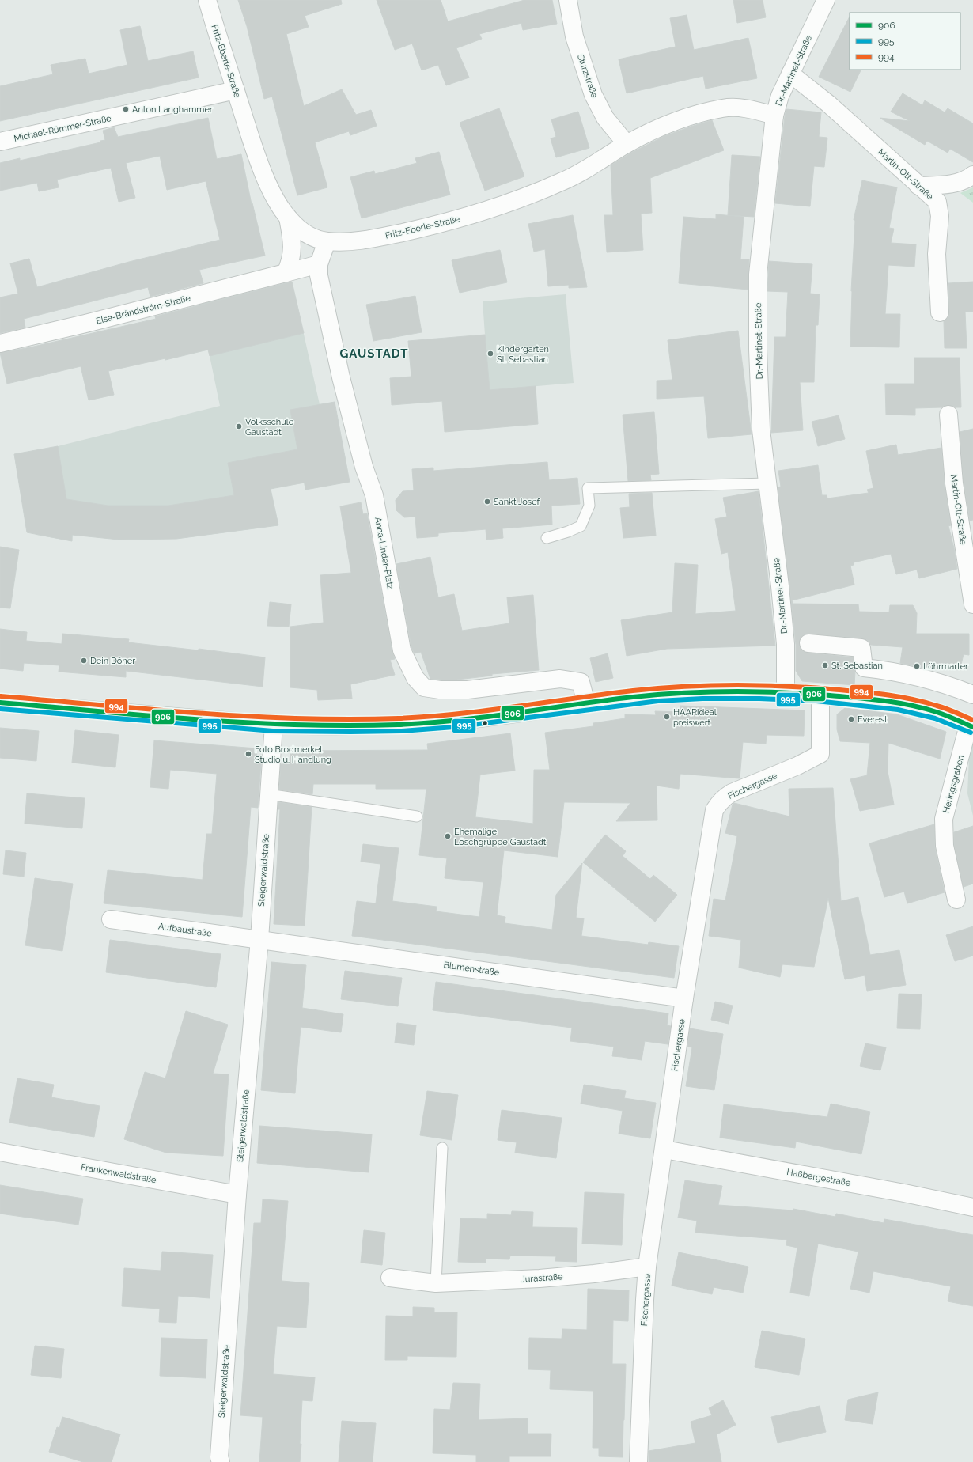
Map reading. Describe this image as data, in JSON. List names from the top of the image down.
{
  "streets": {
    "street": [
      "Fritz-Eberle-Straße",
      "Dr.-Martinet-Straße",
      "Sturzstraße",
      "Michael-Rümmer-Straße",
      "Martin-Ott-Straße",
      "Elsa-Brändström-Straße",
      "Anna-Linder-Platz",
      "Heringsgraben",
      "Fischergasse",
      "Steigerwaldstraße",
      "Aufbaustraße",
      "Blumenstraße",
      "Frankenwaldstraße",
      "Haßbergestraße",
      "Jurastraße"
    ]
  },
  "crossings": [
    ["Fritz-Eberle-Straße", "Dr.-Martinet-Straße"],
    ["Fritz-Eberle-Straße", "Sturzstraße"],
    ["Fritz-Eberle-Straße", "Michael-Rümmer-Straße"],
    ["Fritz-Eberle-Straße", "Anna-Linder-Platz"],
    ["Dr.-Martinet-Straße", "Martin-Ott-Straße"],
    ["Elsa-Brändström-Straße", "Anna-Linder-Platz"],
    ["Fischergasse", "Blumenstraße"],
    ["Fischergasse", "Haßbergestraße"],
    ["Fischergasse", "Jurastraße"],
    ["Steigerwaldstraße", "Aufbaustraße"],
    ["Steigerwaldstraße", "Blumenstraße"],
    ["Steigerwaldstraße", "Frankenwaldstraße"],
    ["Aufbaustraße", "Blumenstraße"]
  ],
  "districts": ["GAUSTADT"],
  "places": [
    "Anton Langhammer",
    "Kindergarten St. Sebastian",
    "Volksschule Gaustadt",
    "Sankt Josef",
    "Dein Döner",
    "St. Sebastian",
    "Löhrmarter",
    "HAARideal preiswert",
    "Everest",
    "Foto Brodmerkel Studio u. Handlung",
    "Ehemalige Löschgruppe Gaustadt"
  ],
  "lines": ["transit line 994", "transit line 906", "transit line 995"],
  "legend": ["906", "995", "994"]
}
